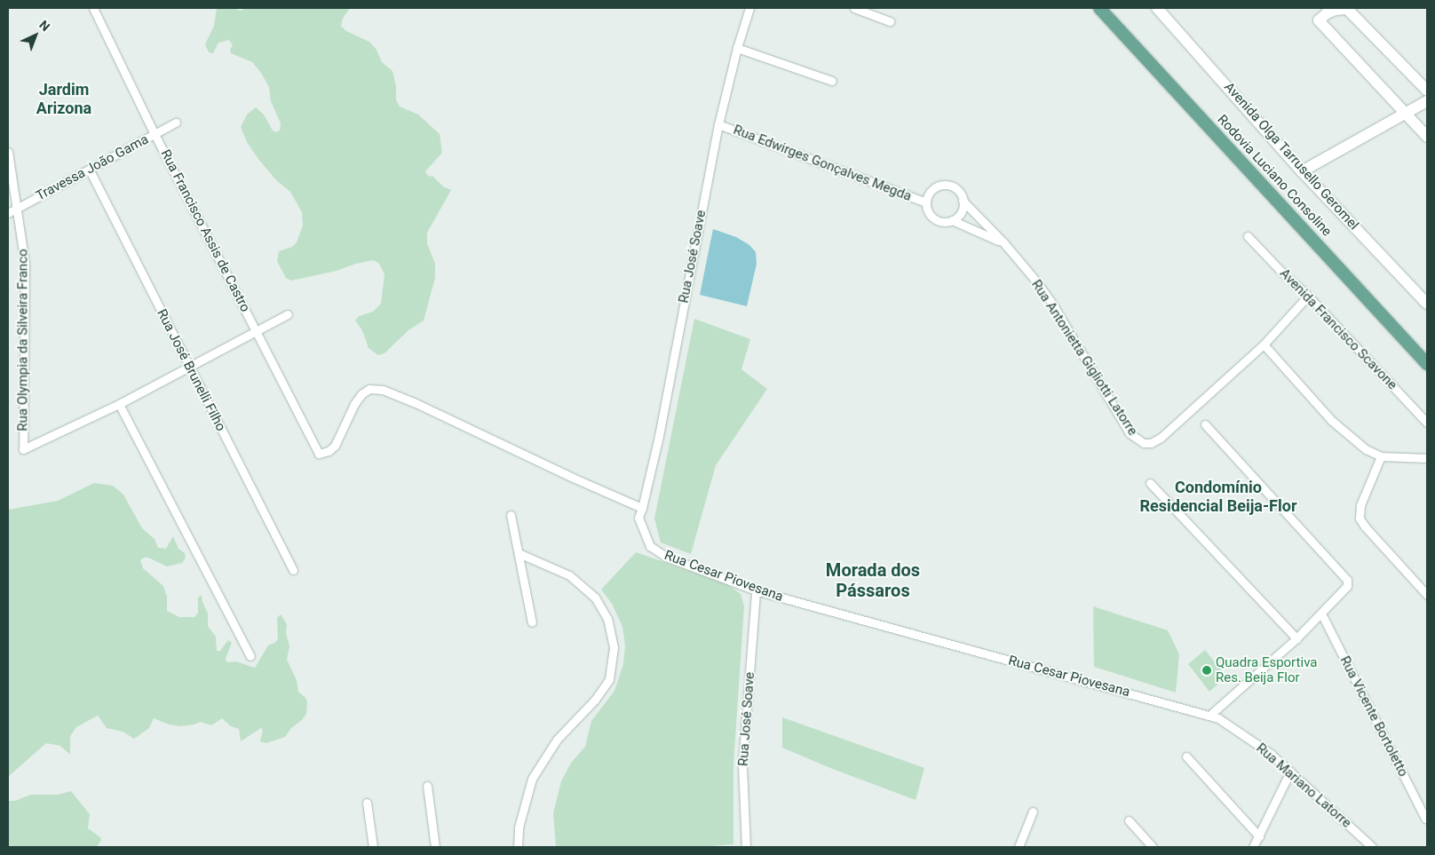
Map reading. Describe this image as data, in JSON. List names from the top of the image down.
{
  "streets": {
    "main road": ["Rodovia Luciano Consoline"],
    "street": [
      "Avenida Olga Tarrusello Geromel",
      "Rua Edwirges Gonçalves Megda",
      "Travessa João Gama",
      "Rua Francisco Assis de Castro",
      "Rua José Soave",
      "Avenida Francisco Scavone",
      "Rua Olympia da Silveira Franco",
      "Rua Antonietta Gigliotti Latorre",
      "Rua José Brunelli Filho",
      "Rua Cesar Piovesana",
      "Rua Vicente Bortoletto",
      "Rua Mariano Latorre"
    ]
  },
  "crossings": [
    ["Rua Edwirges Gonçalves Megda", "Rua José Soave"],
    ["Travessa João Gama", "Rua Francisco Assis de Castro"],
    ["Travessa João Gama", "Rua Olympia da Silveira Franco"],
    ["Travessa João Gama", "Rua José Brunelli Filho"],
    ["Rua Francisco Assis de Castro", "Rua José Soave"],
    ["Rua Francisco Assis de Castro", "Rua Cesar Piovesana"],
    ["Rua José Soave", "Rua Cesar Piovesana"],
    ["Avenida Francisco Scavone", "Rua Antonietta Gigliotti Latorre"],
    ["Rua Cesar Piovesana", "Rua Mariano Latorre"]
  ],
  "districts": ["Jardim Arizona", "Condomínio Residencial Beija-Flor", "Morada dos Pássaros"],
  "places": ["Quadra Esportiva Res. Beija Flor"],
  "north": "top right"
}
